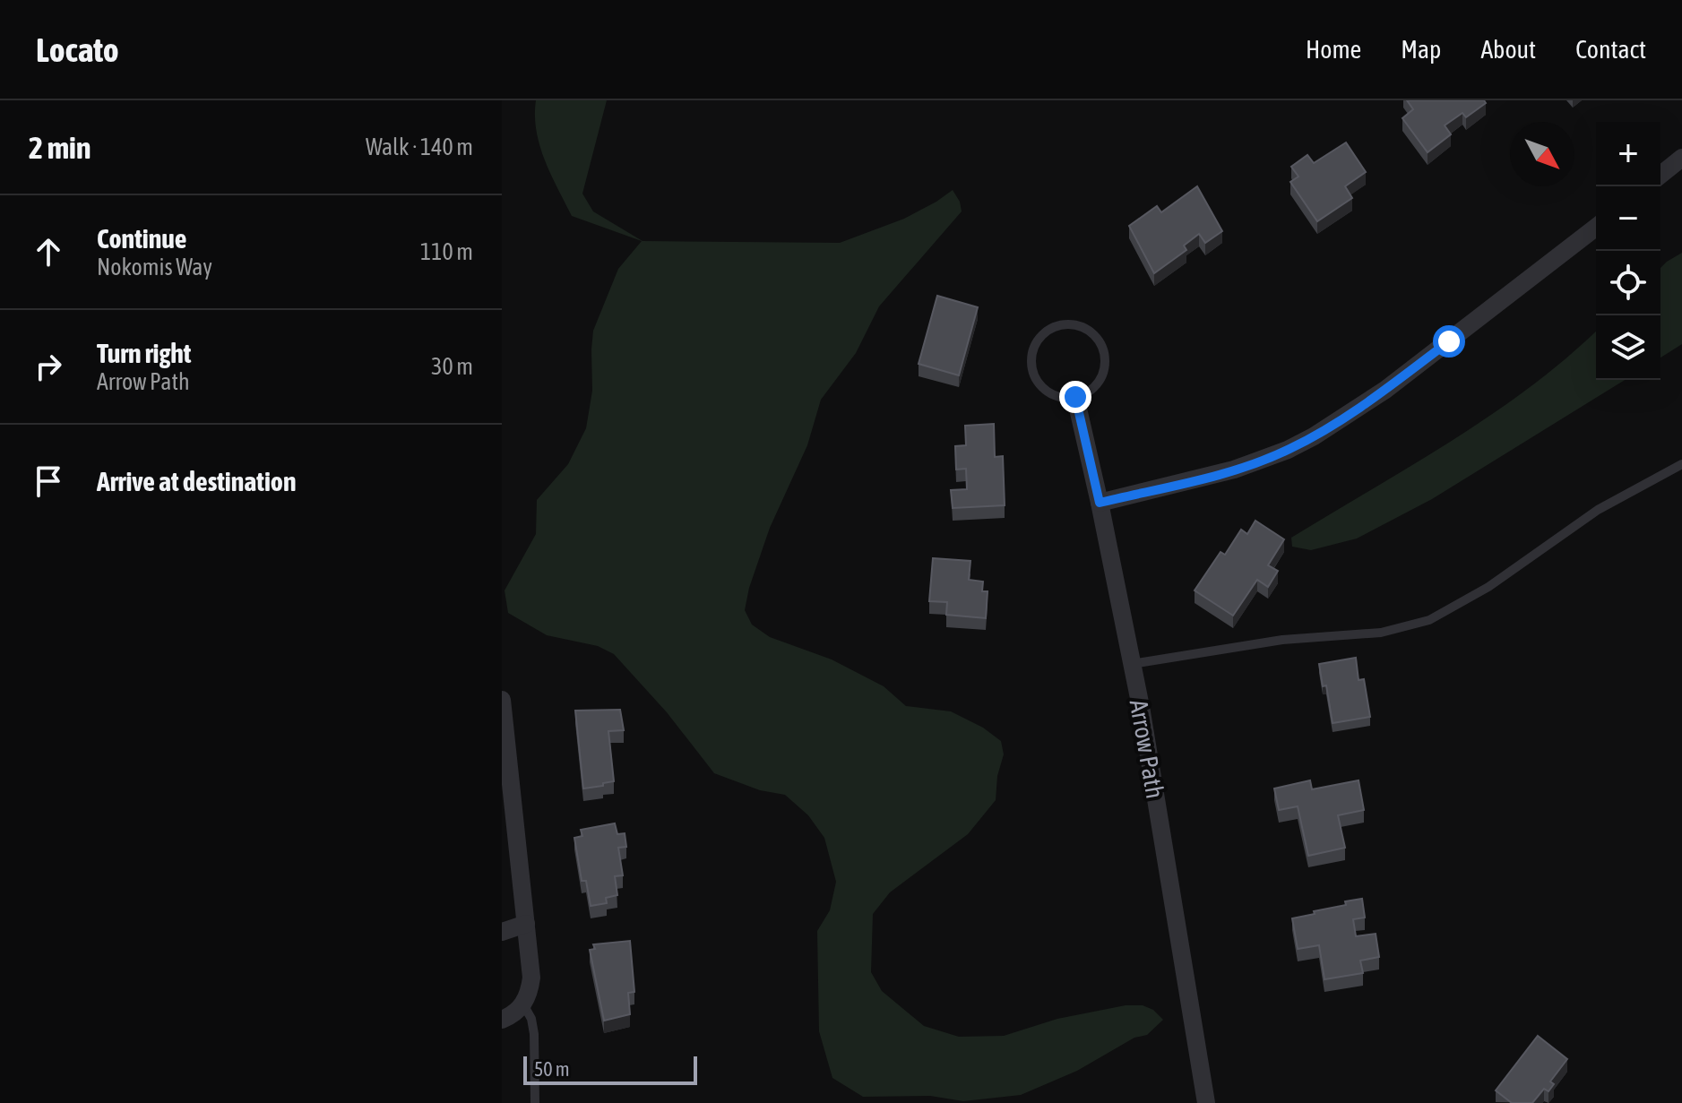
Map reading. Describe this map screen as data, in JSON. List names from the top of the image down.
{
  "streets": {
    "street": ["Arrow Path"]
  },
  "scale_bar": "50 m",
  "north": "bottom right",
  "page": {
    "header": "Locato",
    "nav": [
      "Home",
      "Map",
      "About",
      "Contact"
    ],
    "heading": ["2 min", "Walk · 140 m"],
    "map_buttons": ["+", "−"],
    "list": [
      ["Continue", "Nokomis Way", "110 m"],
      ["Turn right", "Arrow Path", "30 m"],
      "Arrive at destination"
    ],
    "scale": "50 m"
  }
}
